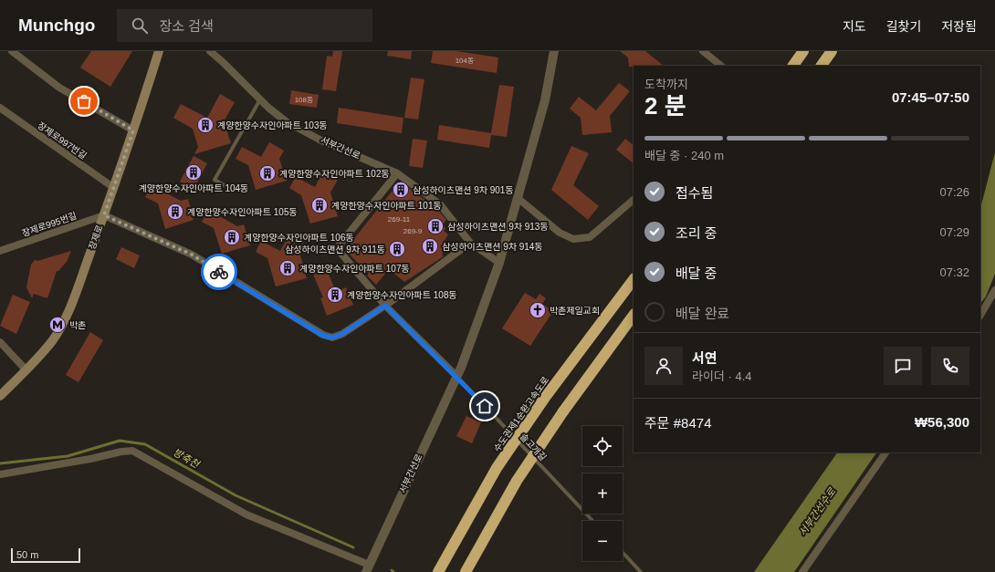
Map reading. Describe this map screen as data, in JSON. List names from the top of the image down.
{
  "streets": {
    "highway": ["수도권제1순환고속도로"],
    "main road": ["장제로"],
    "street": ["장제로997번길", "서부간선로", "장제로995번길"],
    "lane": ["솔고개길"]
  },
  "crossings": [
    ["장제로997번길", "장제로"],
    ["서부간선로", "솔고개길"],
    ["장제로995번길", "장제로"]
  ],
  "water": ["방축천", "서부간선수로"],
  "places": {
    "building": [
      "계양한양수자인아파트 103동",
      "계양한양수자인아파트 104동",
      "계양한양수자인아파트 102동",
      "삼성하이츠맨션 9차 901동",
      "계양한양수자인아파트 101동",
      "계양한양수자인아파트 105동",
      "삼성하이츠맨션 9차 913동",
      "계양한양수자인아파트 106동",
      "삼성하이츠맨션 9차 914동",
      "삼성하이츠맨션 9차 911동",
      "계양한양수자인아파트 107동",
      "계양한양수자인아파트 108동"
    ],
    "church": ["박촌제일교회"],
    "metro station": ["박촌"]
  },
  "house_numbers": [
    "104동",
    "108동",
    "269-11",
    "269-9"
  ],
  "scale_bar": "50 m",
  "page": {
    "header": "Munchgo",
    "search": "장소 검색",
    "nav": ["지도", "길찾기", "저장됨"],
    "heading": ["2 분", "도착까지", "07:45–07:50"],
    "panel": [
      "서연",
      "라이더 · 4.4",
      "주문 #8474",
      "₩56,300"
    ],
    "bar": "배달 중 · 240 m",
    "list": [
      ["접수됨", "07:26"],
      ["조리 중", "07:29"],
      ["배달 중", "07:32"],
      "배달 완료"
    ],
    "map_buttons": ["+", "−"],
    "scale": "50 m"
  }
}
